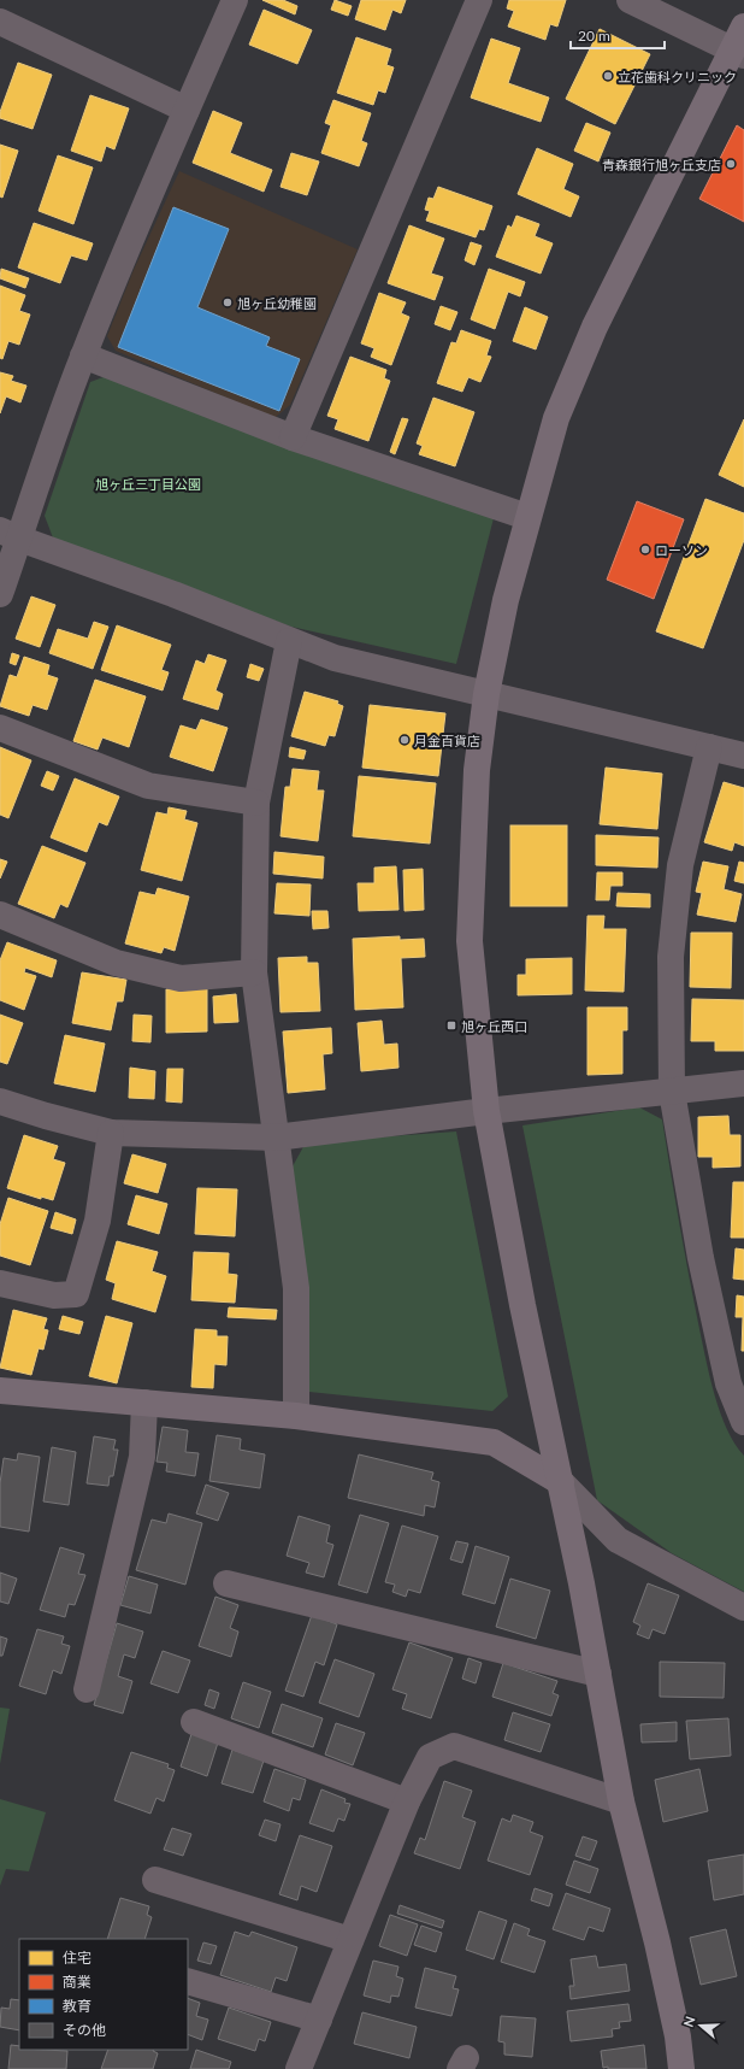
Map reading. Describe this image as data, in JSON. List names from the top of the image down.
{
  "parks": ["旭ヶ丘三丁目公園"],
  "places": {
    "other": [
      "立花歯科クリニック",
      "青森銀行旭ヶ丘支店",
      "旭ヶ丘幼稚園",
      "ローソン",
      "月金百貨店"
    ],
    "transit": ["旭ヶ丘西口"]
  },
  "legend": [
    "住宅",
    "商業",
    "教育",
    "その他"
  ],
  "scale_bar": "20 m",
  "north": "left"
}
